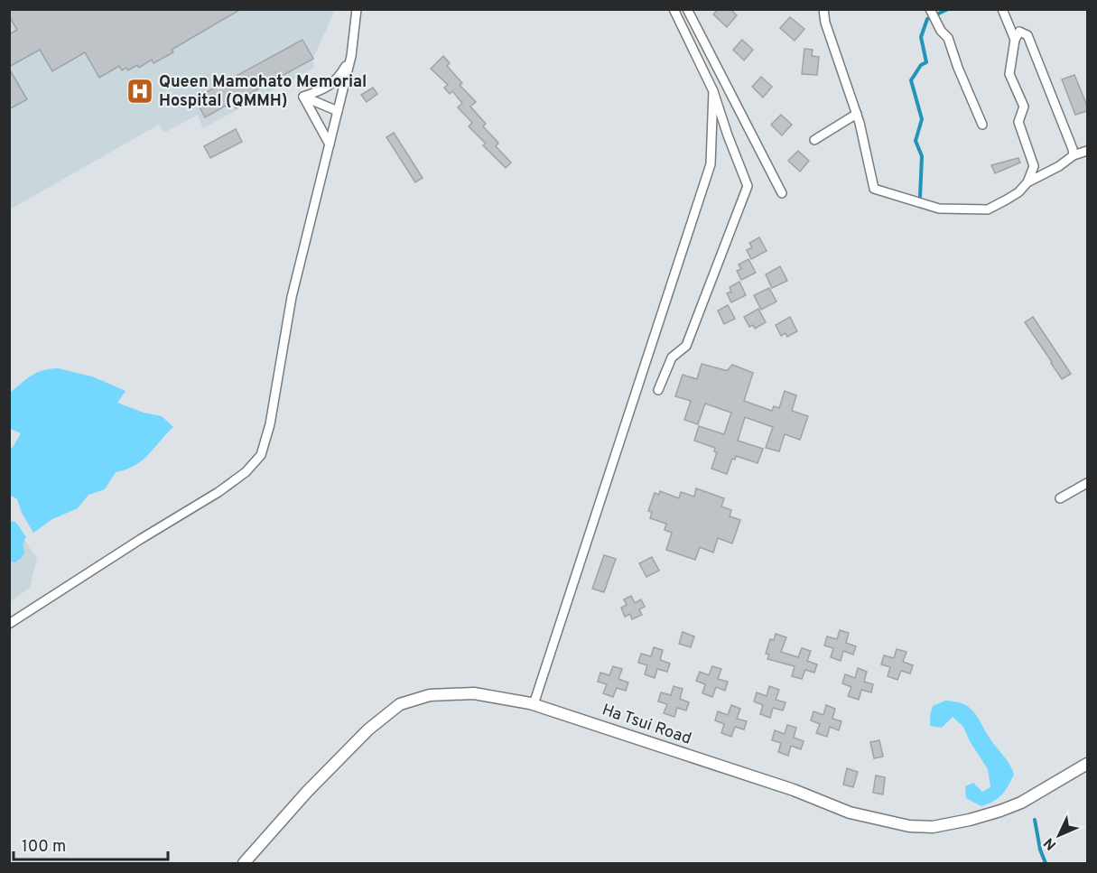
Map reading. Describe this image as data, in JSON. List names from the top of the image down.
{
  "streets": {
    "street": ["Ha Tsui Road"]
  },
  "places": {
    "hospital": ["Queen Mamohato Memorial Hospital (QMMH)"]
  },
  "scale_bar": "100 m",
  "north": "bottom left"
}
